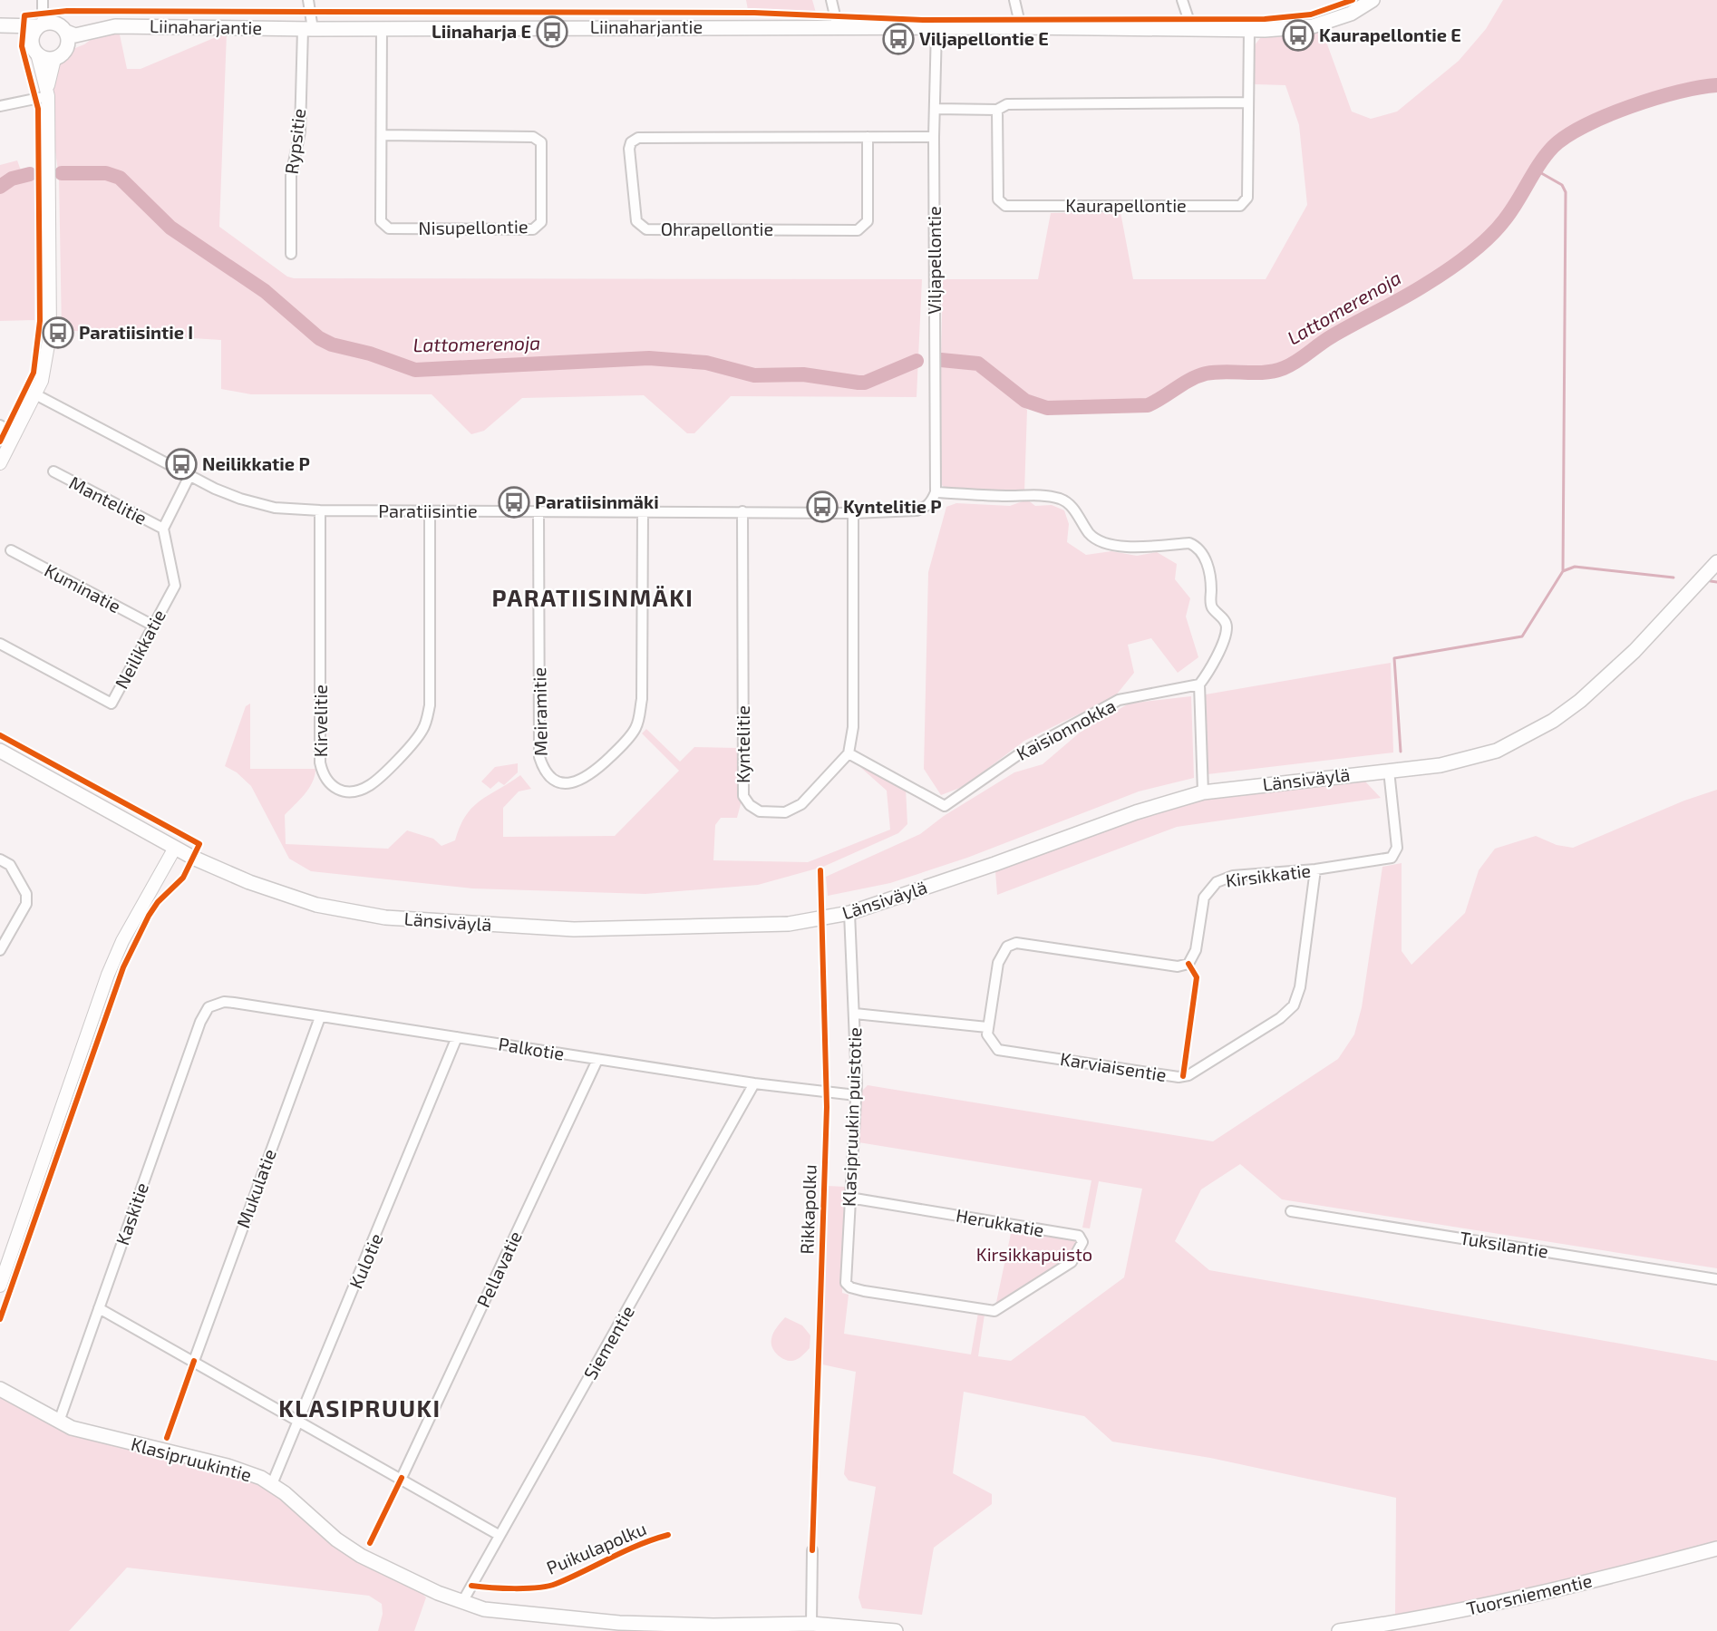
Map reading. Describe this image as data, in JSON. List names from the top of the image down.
{
  "streets": {
    "main road": [
      "Liinaharjantie",
      "Länsiväylä",
      "Klasipruukintie",
      "Tuorsniementie"
    ],
    "street": [
      "Rypsitie",
      "Kaurapellontie",
      "Nisupellontie",
      "Ohrapellontie",
      "Viljapellontie",
      "Mantelitie",
      "Paratiisintie",
      "Kuminatie",
      "Neilikkatie",
      "Meiramitie",
      "Kirvelitie",
      "Kaisionnokka",
      "Kyntelitie",
      "Kirsikkatie",
      "Palkotie",
      "Karviaisentie",
      "Klasipruukin puistotie",
      "Mukulatie",
      "Kaskitie",
      "Herukkatie",
      "Tuksilantie",
      "Kulotie",
      "Pellavatie",
      "Siementie"
    ],
    "cycle path": ["Rikkapolku", "Puikulapolku"]
  },
  "crossings": [
    ["Liinaharjantie", "Rypsitie"],
    ["Liinaharjantie", "Kaurapellontie"],
    ["Liinaharjantie", "Nisupellontie"],
    ["Liinaharjantie", "Viljapellontie"],
    ["Ohrapellontie", "Viljapellontie"],
    ["Viljapellontie", "Paratiisintie"],
    ["Mantelitie", "Neilikkatie"],
    ["Paratiisintie", "Meiramitie"],
    ["Paratiisintie", "Kirvelitie"],
    ["Paratiisintie", "Kyntelitie"],
    ["Kuminatie", "Neilikkatie"],
    ["Kaisionnokka", "Kyntelitie"],
    ["Länsiväylä", "Kirsikkatie"],
    ["Länsiväylä", "Klasipruukin puistotie"],
    ["Kirsikkatie", "Karviaisentie"],
    ["Palkotie", "Klasipruukin puistotie"],
    ["Palkotie", "Mukulatie"],
    ["Palkotie", "Kaskitie"],
    ["Palkotie", "Kulotie"],
    ["Palkotie", "Pellavatie"],
    ["Palkotie", "Siementie"],
    ["Klasipruukin puistotie", "Herukkatie"],
    ["Kaskitie", "Klasipruukintie"],
    ["Kulotie", "Klasipruukintie"],
    ["Siementie", "Klasipruukintie"]
  ],
  "districts": ["PARATIISINMÄKI", "KLASIPRUUKI"],
  "water": ["Lattomerenoja"],
  "parks": ["Kirsikkapuisto"],
  "places": {
    "bus stop": [
      "Liinaharja E",
      "Kaurapellontie E",
      "Viljapellontie E",
      "Paratiisintie I",
      "Neilikkatie P",
      "Paratiisinmäki",
      "Kyntelitie P"
    ]
  }
}
